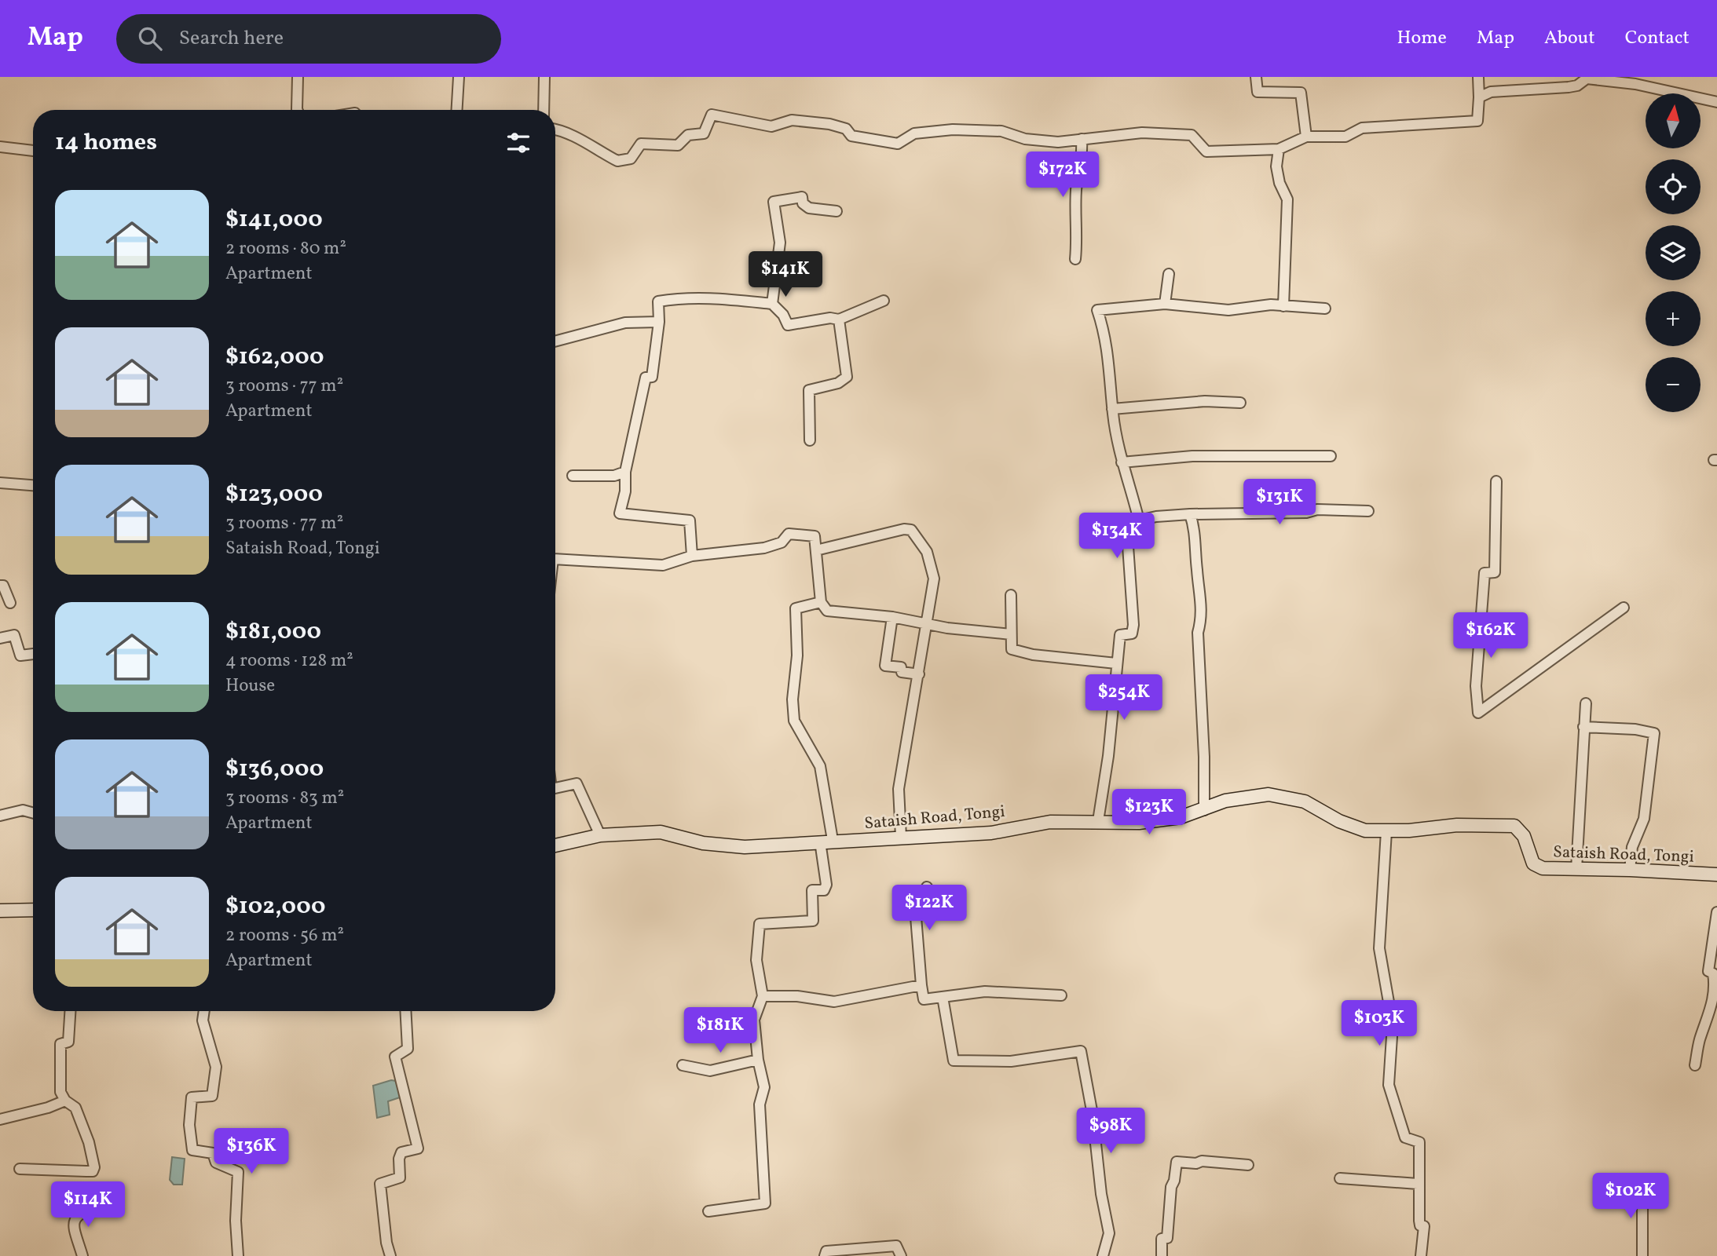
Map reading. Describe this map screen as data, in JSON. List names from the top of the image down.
{
  "streets": {
    "street": ["Sataish Road, Tongi"]
  },
  "north": "top",
  "page": {
    "header": "Map",
    "search": "Search here",
    "nav": [
      "Home",
      "Map",
      "About",
      "Contact"
    ],
    "map_buttons": ["+", "−"],
    "heading": "14 homes",
    "price": [
      "$172K",
      "$141K",
      "$131K",
      "$134K",
      "$162K",
      "$254K",
      "$123K",
      "$122K",
      "$103K",
      "$181K",
      "$98K",
      "$136K",
      "$102K",
      "$114K"
    ],
    "list": [
      {
        "name": "$141,000",
        "note": "2 rooms · 80 m² · Apartment"
      },
      {
        "name": "$162,000",
        "note": "3 rooms · 77 m² · Apartment"
      },
      {
        "name": "$123,000",
        "note": "3 rooms · 77 m² · Sataish Road, Tongi"
      },
      {
        "name": "$181,000",
        "note": "4 rooms · 128 m² · House"
      },
      {
        "name": "$136,000",
        "note": "3 rooms · 83 m² · Apartment"
      },
      {
        "name": "$102,000",
        "note": "2 rooms · 56 m² · Apartment"
      }
    ]
  }
}
